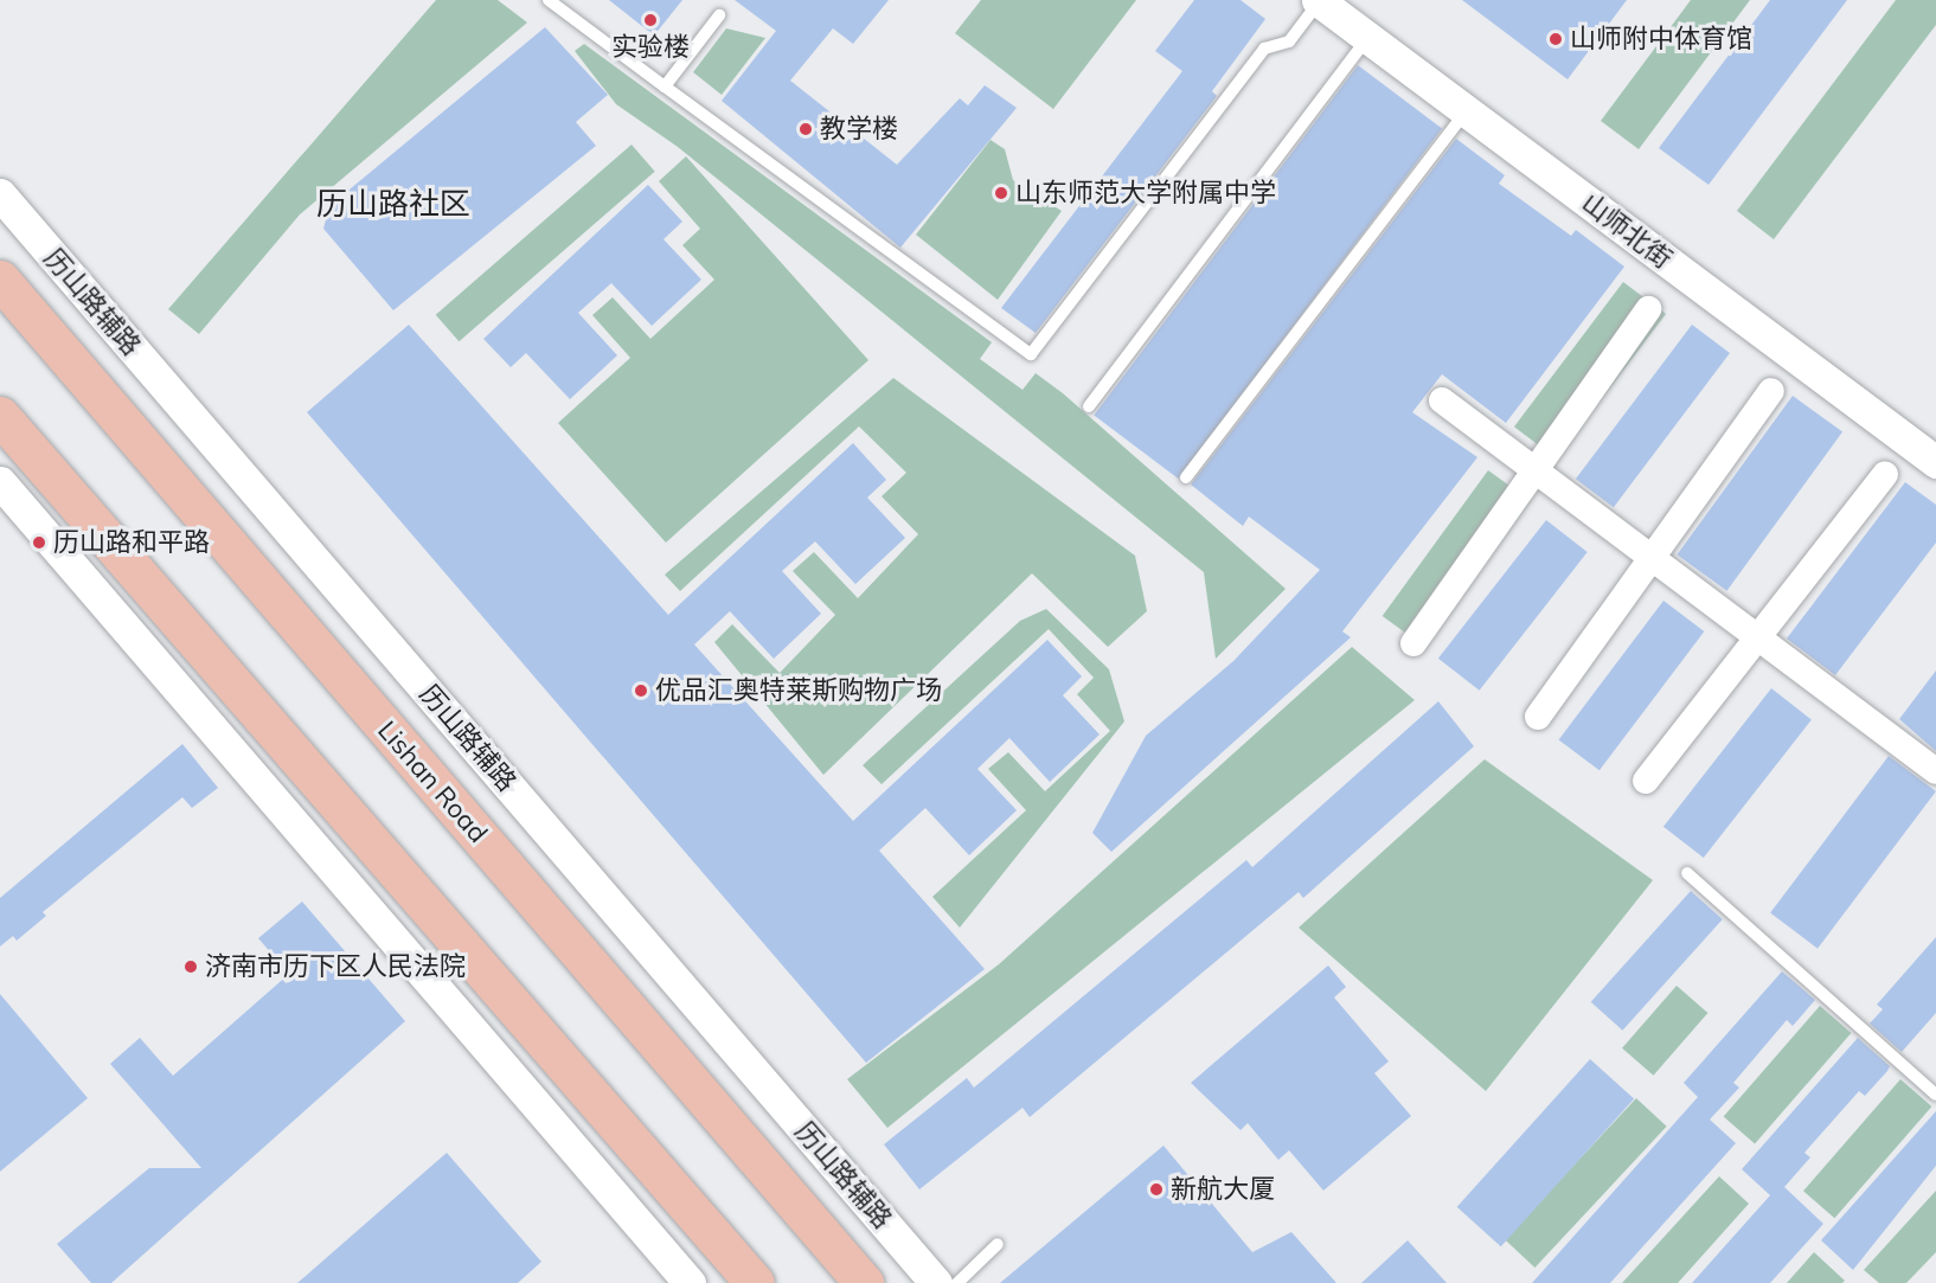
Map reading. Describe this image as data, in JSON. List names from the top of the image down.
{
  "streets": {
    "main road": ["Lishan Road"],
    "street": ["山师北街", "历山路辅路"]
  },
  "districts": ["历山路社区"],
  "places": [
    "实验楼",
    "山师附中体育馆",
    "教学楼",
    "山东师范大学附属中学",
    "历山路和平路",
    "优品汇奥特莱斯购物广场",
    "济南市历下区人民法院",
    "新航大厦"
  ]
}
